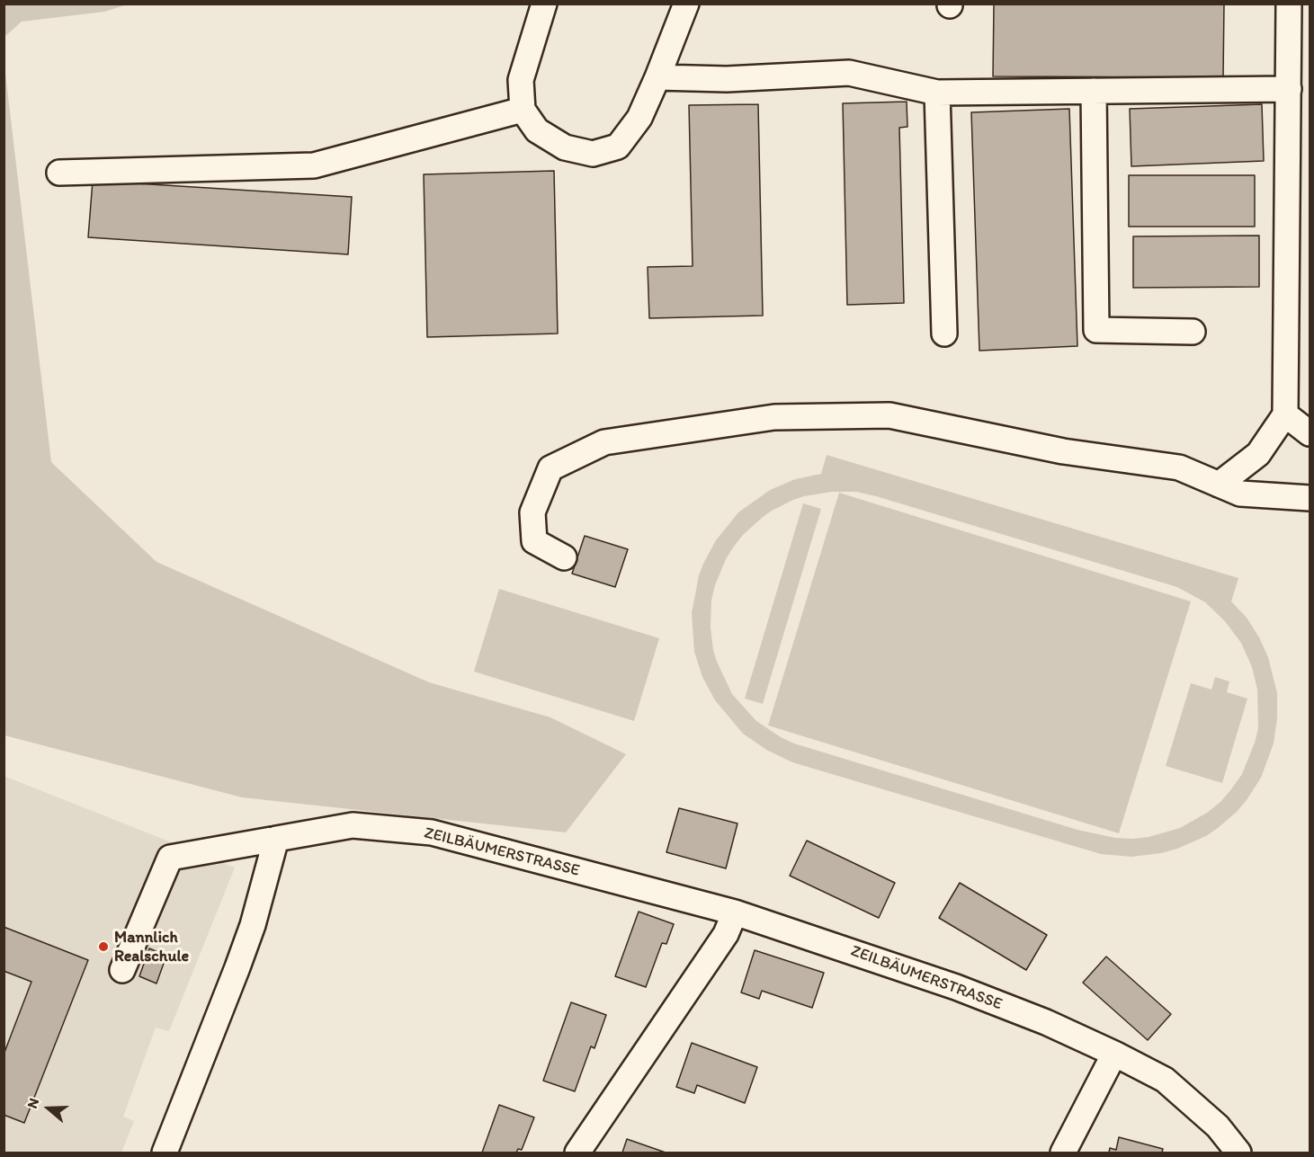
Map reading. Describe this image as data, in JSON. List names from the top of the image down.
{
  "streets": {
    "street": ["ZEILBÄUMERSTRASSE"]
  },
  "places": ["Mannlich Realschule"],
  "north": "left"
}
